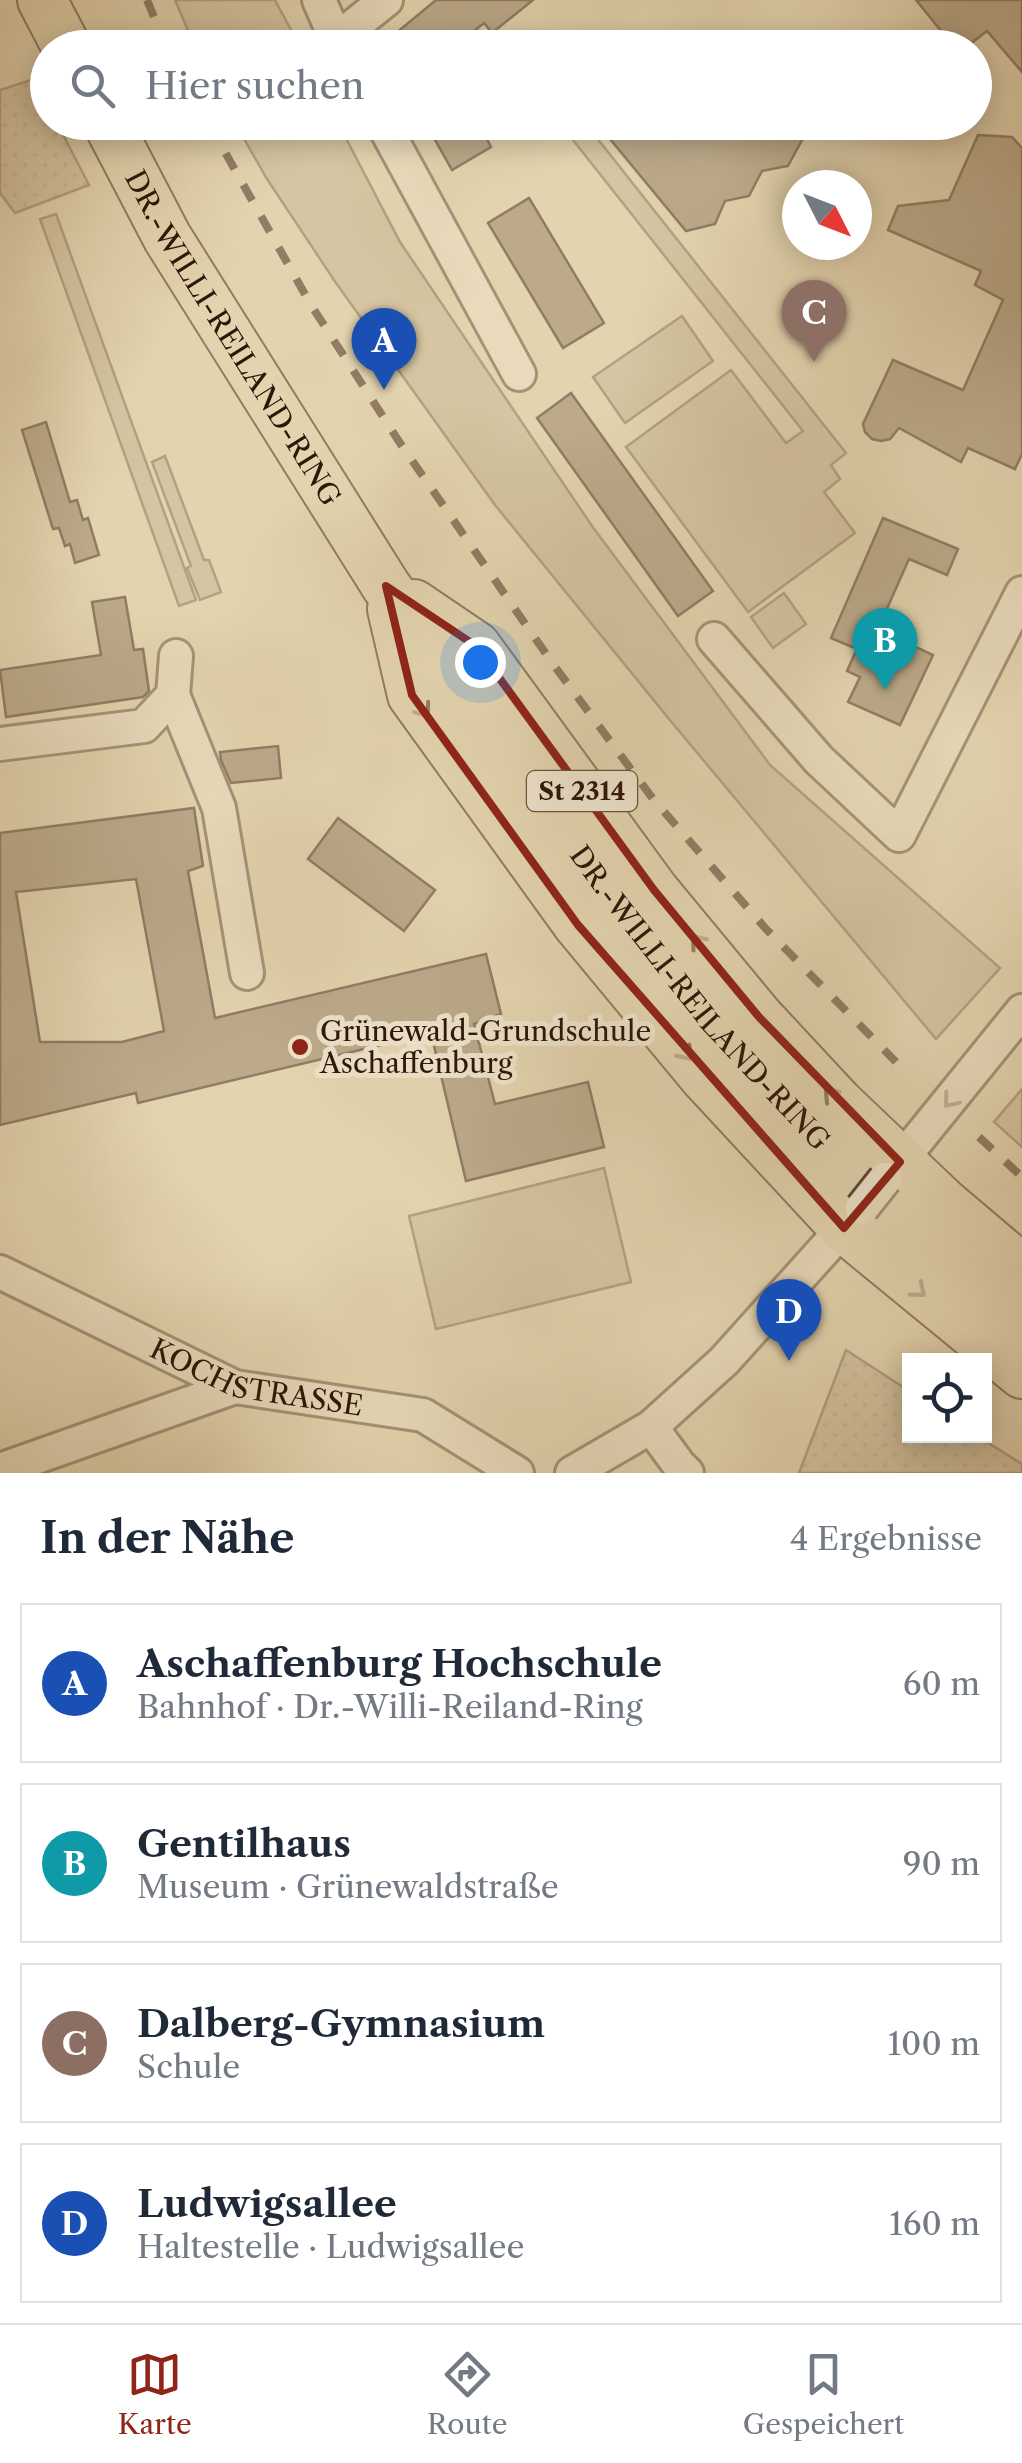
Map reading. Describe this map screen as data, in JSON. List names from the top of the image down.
{
  "streets": {
    "highway": ["DR.-WILLI-REILAND-RING", "St 2314"],
    "street": ["KOCHSTRASSE"]
  },
  "crossings": [
    ["DR.-WILLI-REILAND-RING", "St 2314"]
  ],
  "places": ["Grünewald-Grundschule Aschaffenburg"],
  "north": "bottom right",
  "page": {
    "search": "Hier suchen",
    "pins": [
      "C",
      "A",
      "B",
      "D"
    ],
    "heading": ["In der Nähe", "4 Ergebnisse"],
    "list": [
      {
        "mark": "A",
        "name": "Aschaffenburg Hochschule",
        "note": "Bahnhof · Dr.-Willi-Reiland-Ring",
        "value": "60 m"
      },
      {
        "mark": "B",
        "name": "Gentilhaus",
        "note": "Museum · Grünewaldstraße",
        "value": "90 m"
      },
      {
        "mark": "C",
        "name": "Dalberg-Gymnasium",
        "note": "Schule",
        "value": "100 m"
      },
      {
        "mark": "D",
        "name": "Ludwigsallee",
        "note": "Haltestelle · Ludwigsallee",
        "value": "160 m"
      }
    ],
    "nav": ["Karte", "Route", "Gespeichert"]
  }
}
